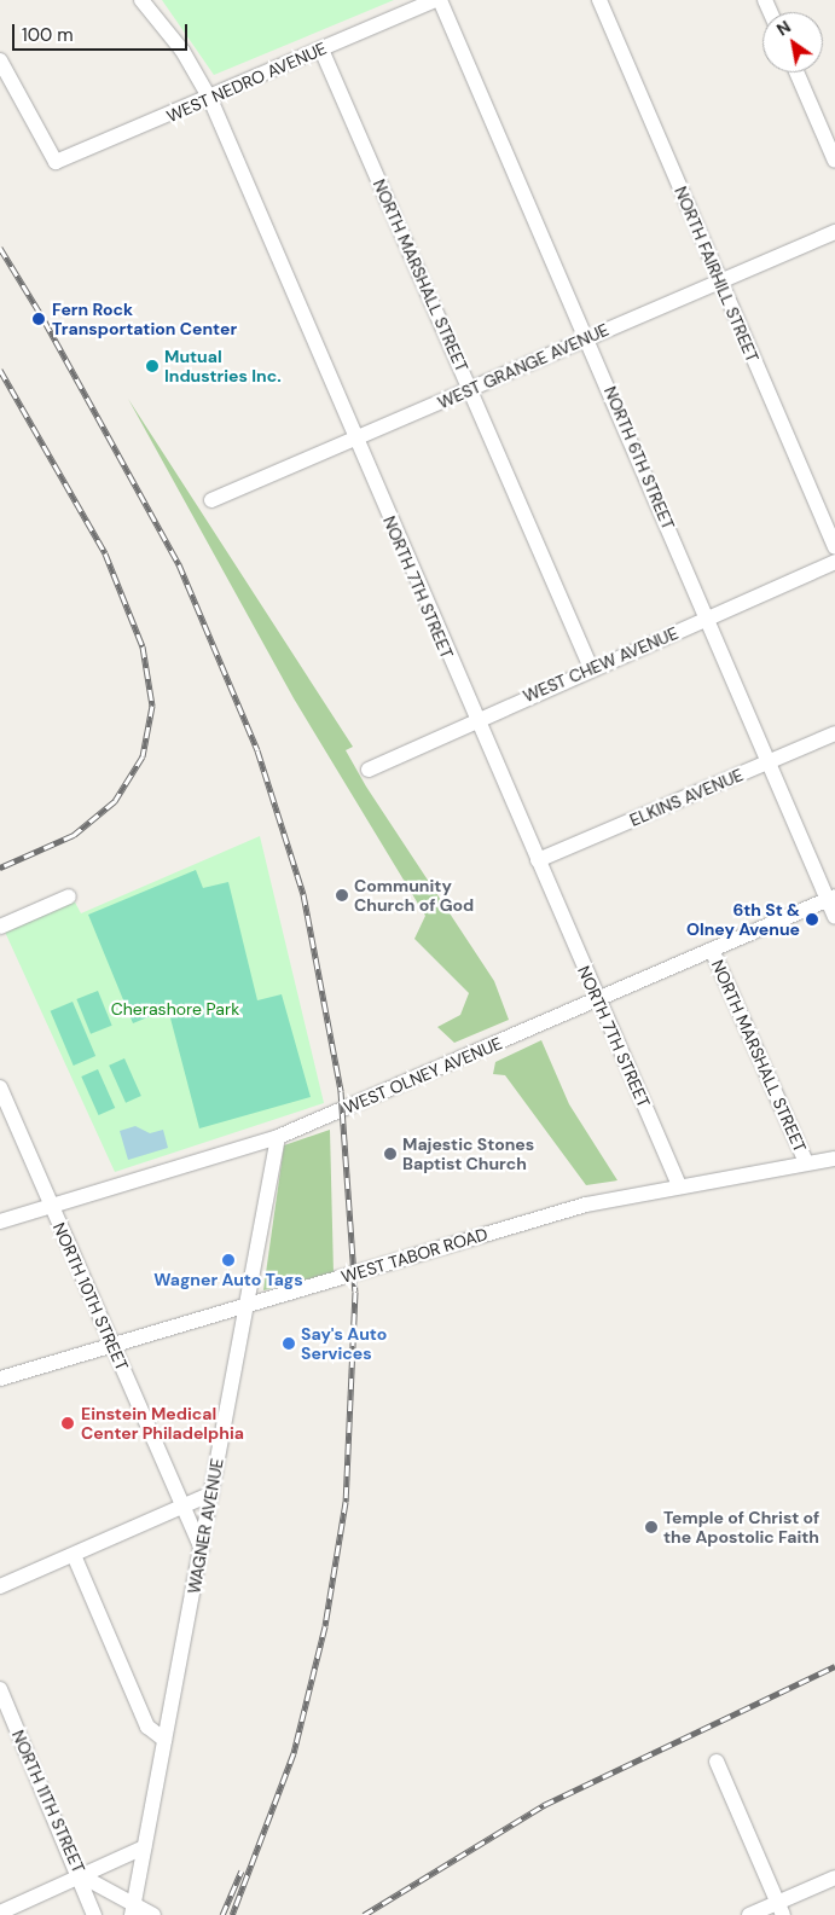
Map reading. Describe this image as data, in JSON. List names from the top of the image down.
{
  "streets": {
    "street": [
      "WEST NEDRO AVENUE",
      "NORTH FAIRHILL STREET",
      "NORTH MARSHALL STREET",
      "WEST GRANGE AVENUE",
      "NORTH 6TH STREET",
      "NORTH 7TH STREET",
      "WEST CHEW AVENUE",
      "ELKINS AVENUE",
      "WEST OLNEY AVENUE",
      "WEST TABOR ROAD",
      "NORTH 10TH STREET",
      "WAGNER AVENUE",
      "NORTH 11TH STREET"
    ]
  },
  "crossings": [
    ["WEST NEDRO AVENUE", "NORTH MARSHALL STREET"],
    ["WEST NEDRO AVENUE", "NORTH 6TH STREET"],
    ["WEST NEDRO AVENUE", "NORTH 7TH STREET"],
    ["NORTH FAIRHILL STREET", "WEST GRANGE AVENUE"],
    ["NORTH MARSHALL STREET", "WEST GRANGE AVENUE"],
    ["NORTH MARSHALL STREET", "WEST CHEW AVENUE"],
    ["NORTH MARSHALL STREET", "WEST OLNEY AVENUE"],
    ["NORTH MARSHALL STREET", "WEST TABOR ROAD"],
    ["WEST GRANGE AVENUE", "NORTH 6TH STREET"],
    ["WEST GRANGE AVENUE", "NORTH 7TH STREET"],
    ["NORTH 6TH STREET", "WEST CHEW AVENUE"],
    ["NORTH 6TH STREET", "ELKINS AVENUE"],
    ["NORTH 6TH STREET", "WEST OLNEY AVENUE"],
    ["NORTH 7TH STREET", "WEST CHEW AVENUE"],
    ["NORTH 7TH STREET", "ELKINS AVENUE"],
    ["NORTH 7TH STREET", "WEST OLNEY AVENUE"],
    ["NORTH 7TH STREET", "WEST TABOR ROAD"],
    ["WEST OLNEY AVENUE", "NORTH 10TH STREET"],
    ["WEST OLNEY AVENUE", "WAGNER AVENUE"],
    ["WEST TABOR ROAD", "NORTH 10TH STREET"],
    ["WEST TABOR ROAD", "WAGNER AVENUE"],
    ["NORTH 10TH STREET", "WAGNER AVENUE"]
  ],
  "parks": ["Cherashore Park"],
  "places": [
    "Fern Rock Transportation Center",
    "Mutual Industries Inc.",
    "Community Church of God",
    "6th St & Olney Avenue",
    "Majestic Stones Baptist Church",
    "Wagner Auto Tags",
    "Say's Auto Services",
    "Einstein Medical Center Philadelphia",
    "Temple of Christ of the Apostolic Faith"
  ],
  "scale_bar": "100 m",
  "north": "top left"
}
